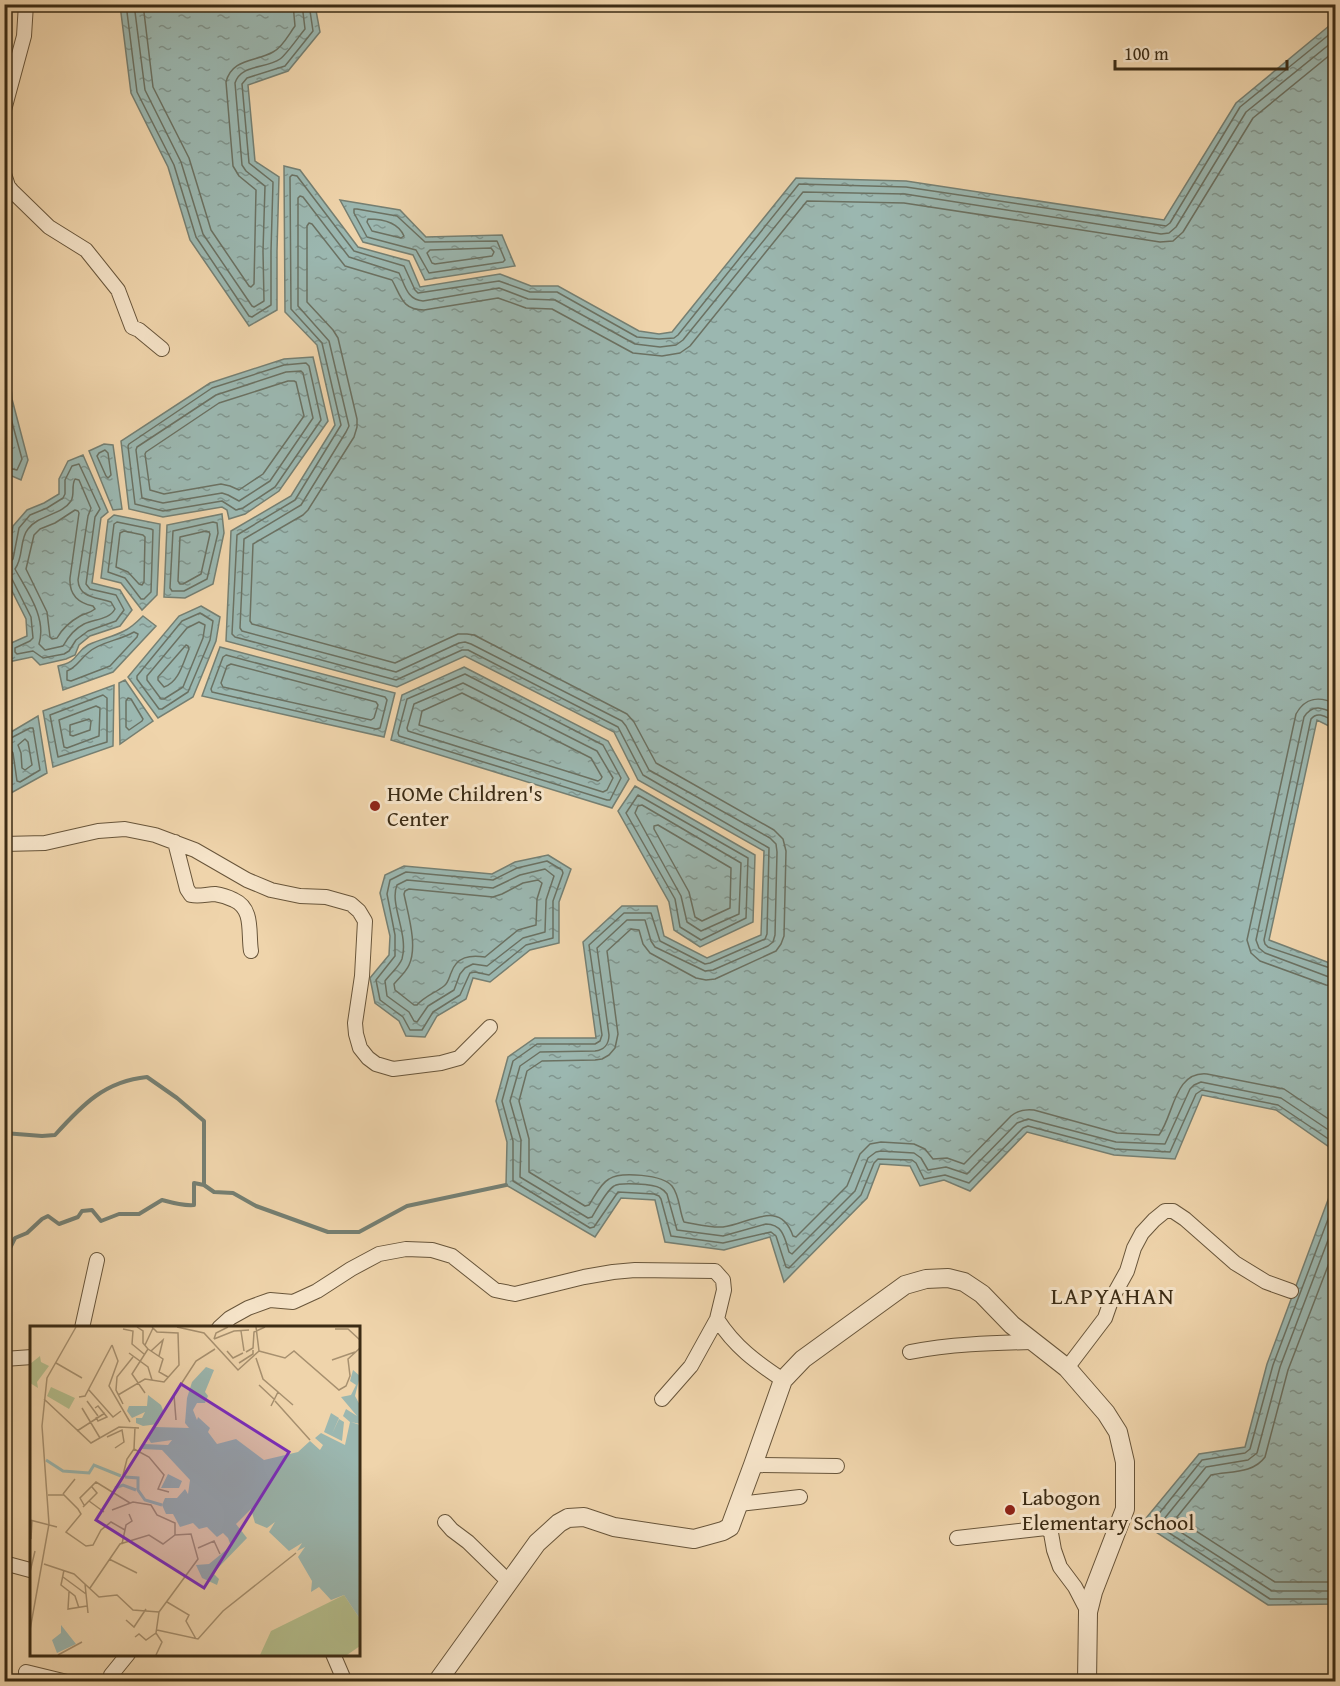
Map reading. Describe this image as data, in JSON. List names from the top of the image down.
{
  "districts": ["LAPYAHAN"],
  "places": ["HOMe Children's Center", "Labogon Elementary School"],
  "scale_bar": "100 m"
}
